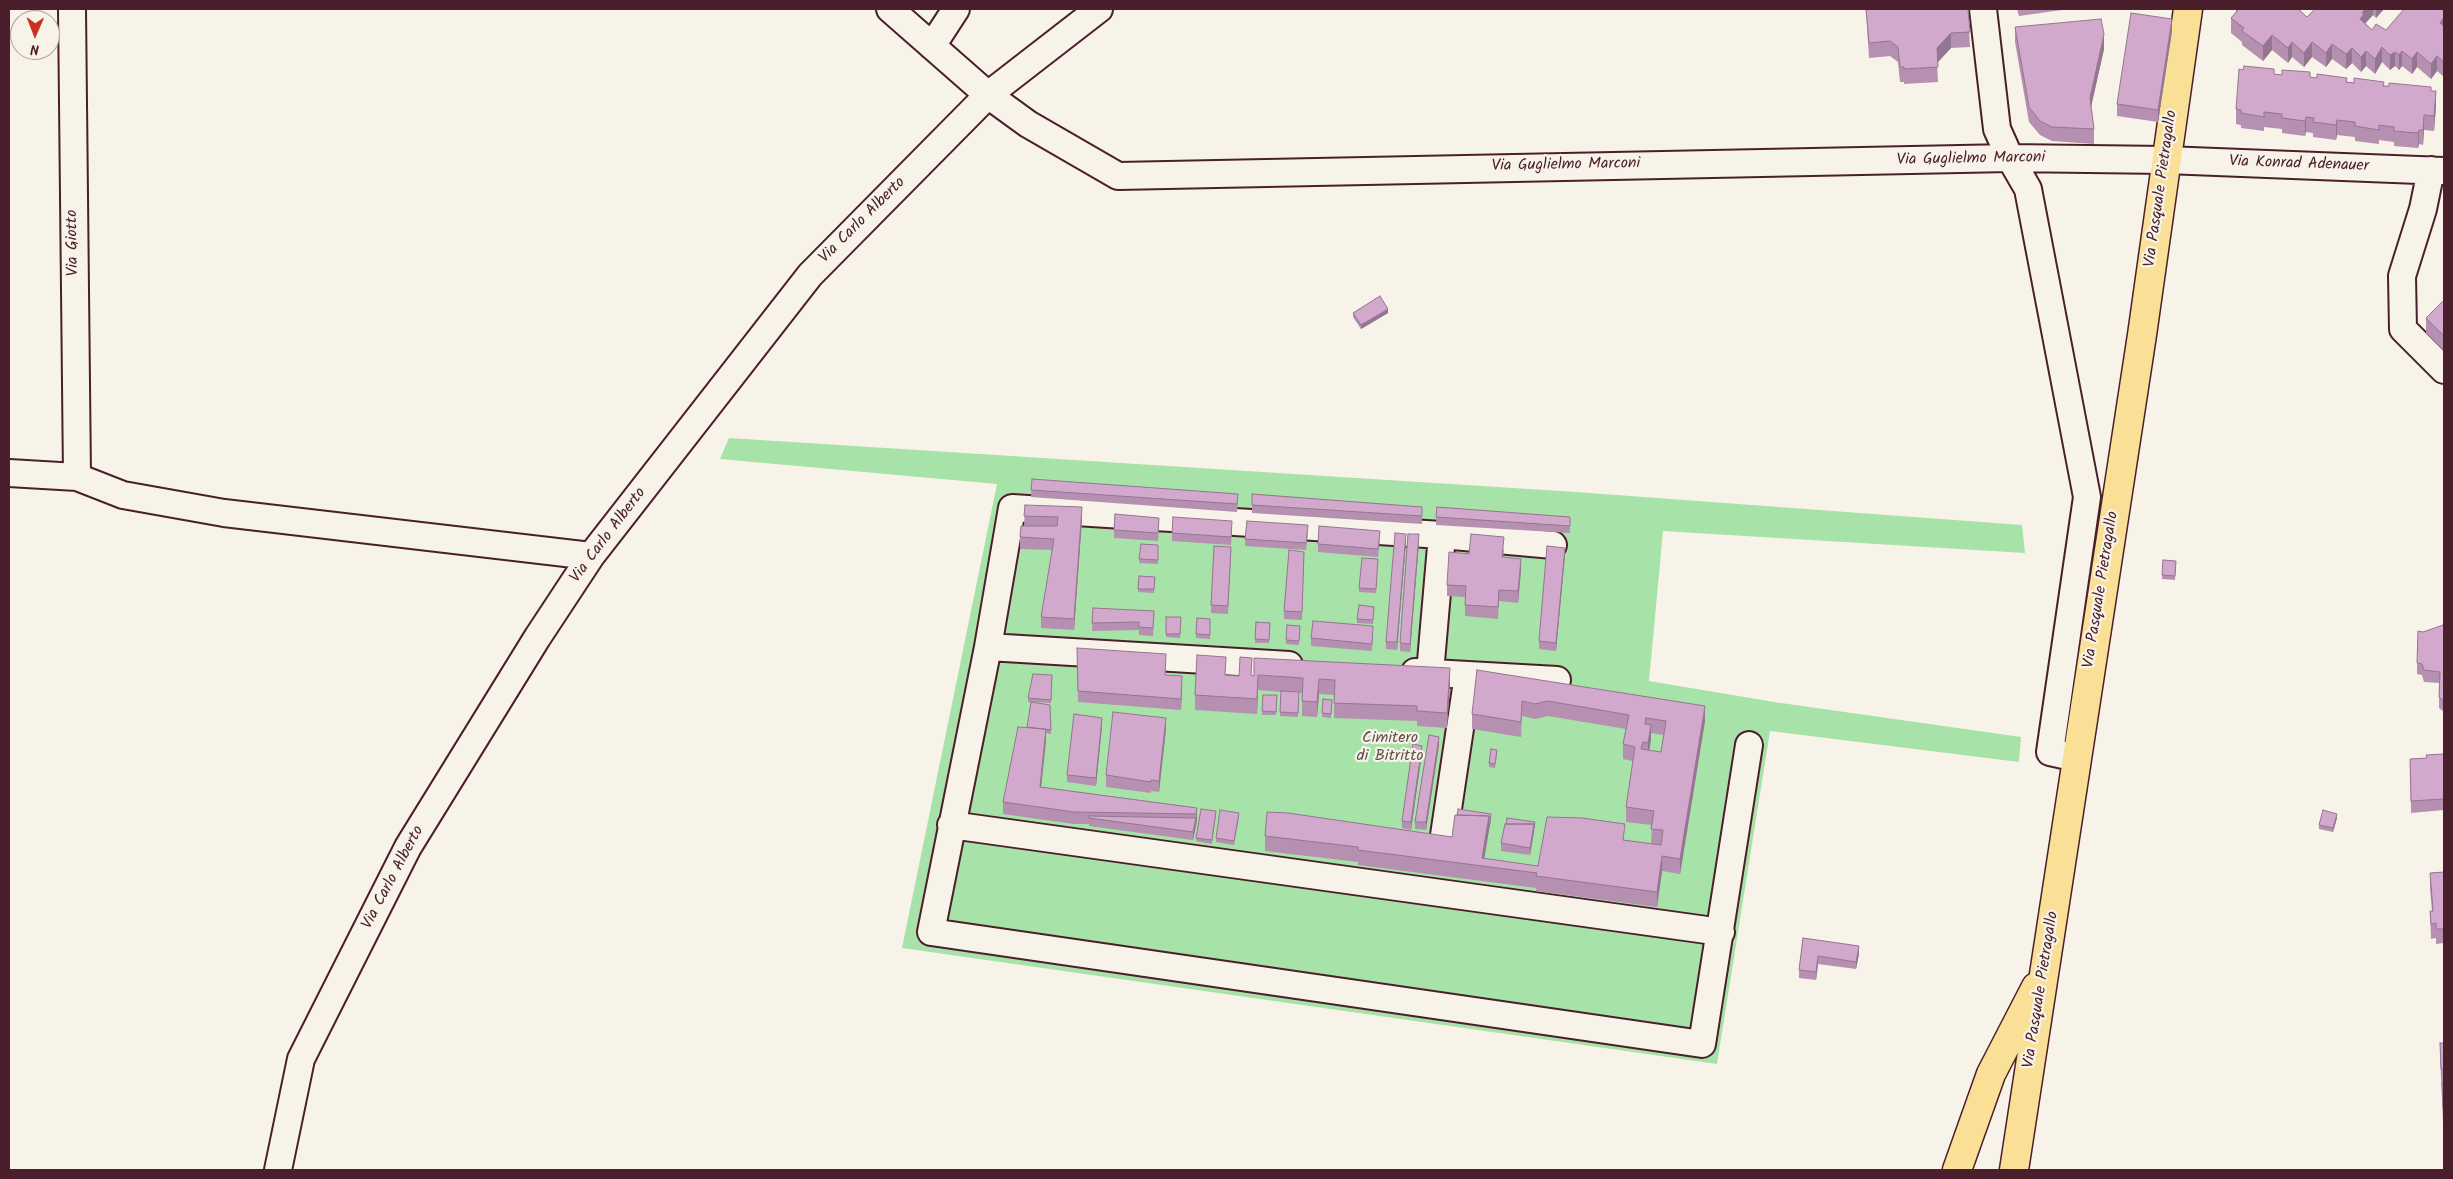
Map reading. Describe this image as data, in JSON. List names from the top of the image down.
{
  "streets": {
    "main road": ["Via Pasquale Pietragallo"],
    "street": [
      "Via Guglielmo Marconi",
      "Via Konrad Adenauer",
      "Via Carlo Alberto",
      "Via Giotto"
    ]
  },
  "crossings": [
    ["Via Guglielmo Marconi", "Via Konrad Adenauer"],
    ["Via Guglielmo Marconi", "Via Pasquale Pietragallo"],
    ["Via Guglielmo Marconi", "Via Carlo Alberto"],
    ["Via Konrad Adenauer", "Via Pasquale Pietragallo"]
  ],
  "parks": ["Cimitero di Bitritto"],
  "north": "bottom"
}
